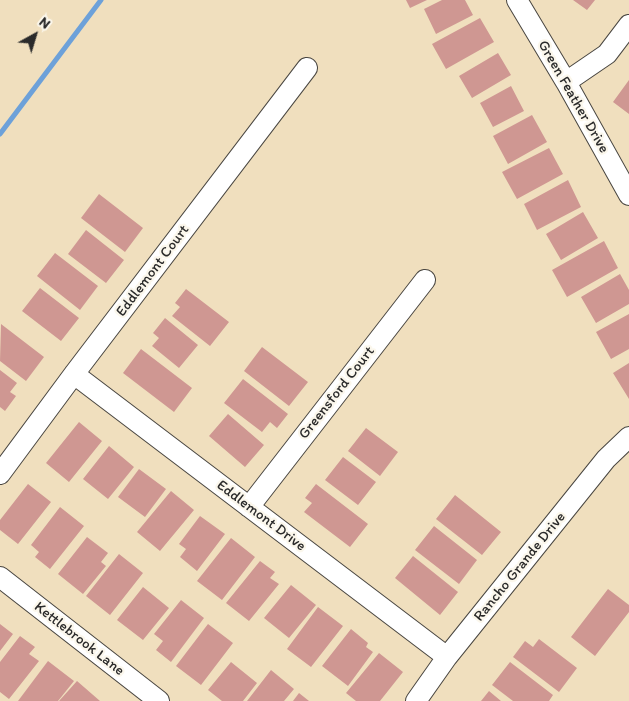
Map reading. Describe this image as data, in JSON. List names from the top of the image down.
{
  "streets": {
    "street": [
      "Green Feather Drive",
      "Eddlemont Court",
      "Greensford Court",
      "Eddlemont Drive",
      "Rancho Grande Drive",
      "Kettlebrook Lane"
    ]
  },
  "crossings": [
    ["Eddlemont Court", "Eddlemont Drive"],
    ["Greensford Court", "Eddlemont Drive"],
    ["Eddlemont Drive", "Rancho Grande Drive"]
  ],
  "north": "top right"
}
